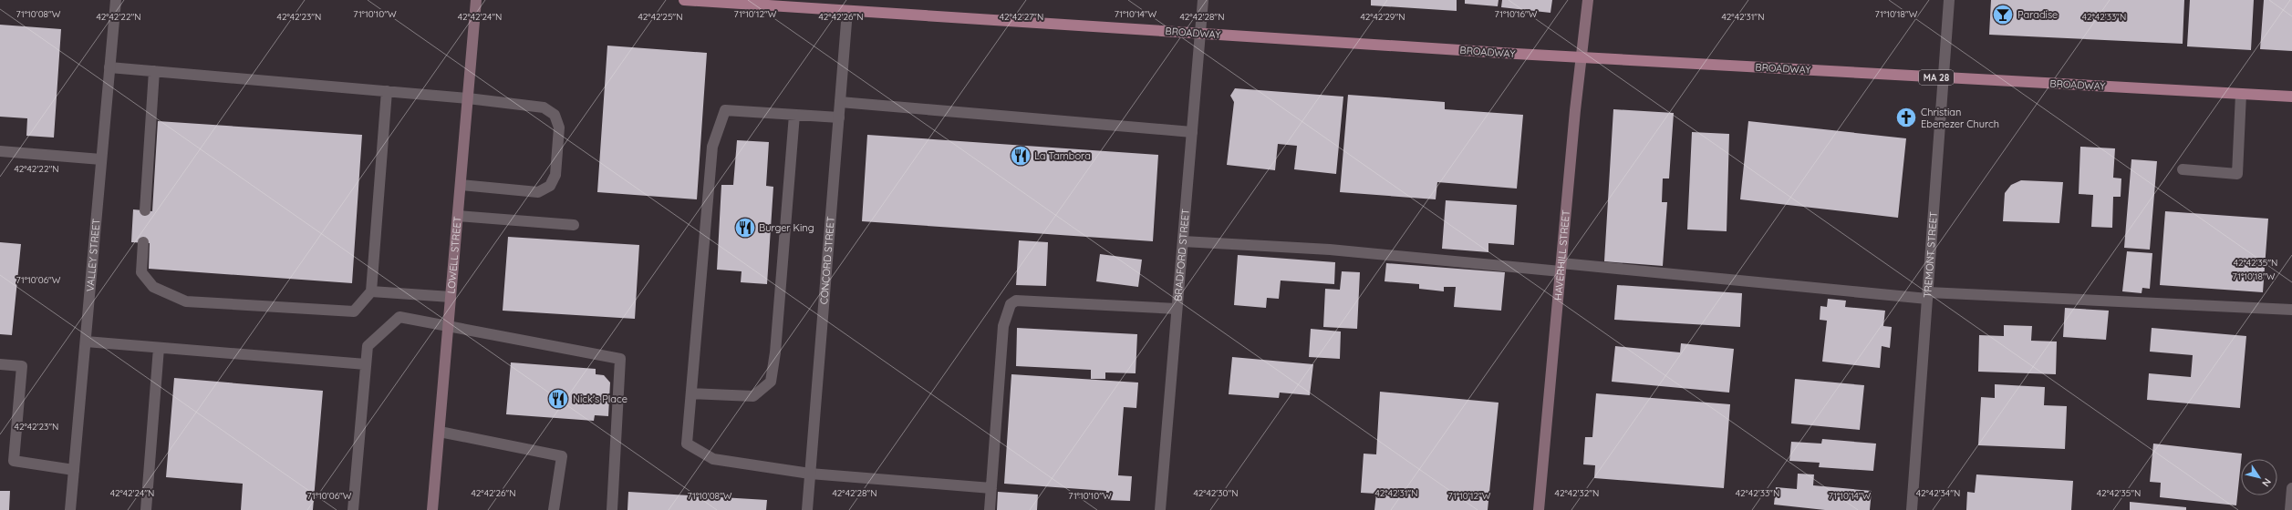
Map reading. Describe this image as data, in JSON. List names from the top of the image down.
{
  "streets": {
    "main road": ["BROADWAY", "MA 28"],
    "street": [
      "VALLEY STREET",
      "LOWELL STREET",
      "BRADFORD STREET",
      "HAVERHILL STREET",
      "TREMONT STREET",
      "CONCORD STREET"
    ]
  },
  "crossings": [
    ["BROADWAY", "BRADFORD STREET"],
    ["BROADWAY", "HAVERHILL STREET"],
    ["BROADWAY", "TREMONT STREET"],
    ["BROADWAY", "CONCORD STREET"]
  ],
  "places": {
    "bar": ["Paradise"],
    "church": ["Christian Ebenezer Church"],
    "restaurant": ["La Tambora", "Burger King", "Nick's Place"]
  },
  "north": "bottom right",
  "coordinates": [
    "71°10'08\"W",
    "71°10'10\"W",
    "71°10'12\"W",
    "71°10'14\"W",
    "71°10'18\"W",
    "71°10'16\"W",
    "42°42'22\"N",
    "42°42'23\"N",
    "42°42'24\"N",
    "42°42'25\"N",
    "42°42'26\"N",
    "42°42'27\"N",
    "42°42'28\"N",
    "42°42'29\"N",
    "42°42'31\"N",
    "42°42'33\"N",
    "42°42'35\"N",
    "71°10'06\"W",
    "42°42'30\"N",
    "42°42'32\"N",
    "42°42'34\"N"
  ]
}
